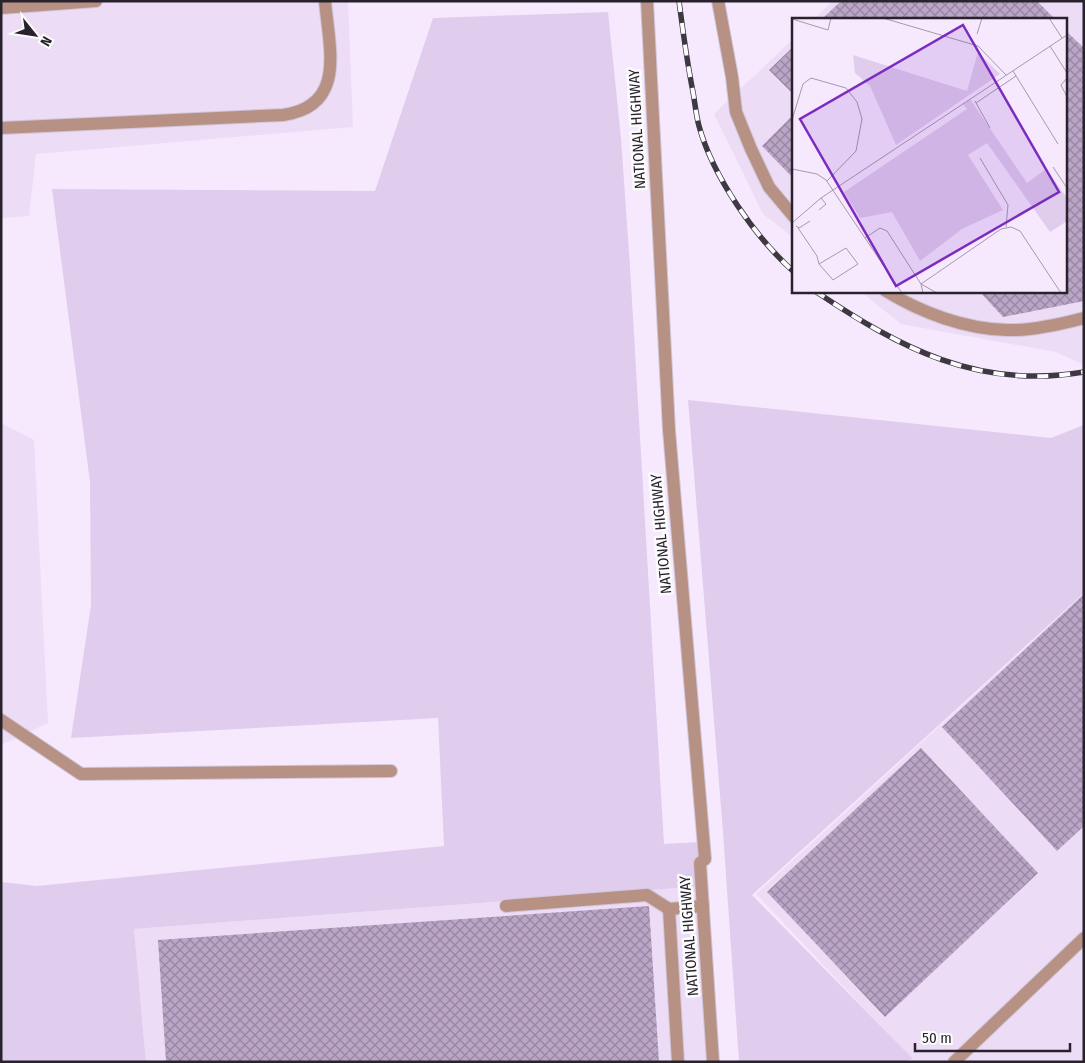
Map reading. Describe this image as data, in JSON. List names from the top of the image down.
{
  "streets": {
    "street": ["NATIONAL HIGHWAY"]
  },
  "scale_bar": "50 m",
  "north": "bottom right"
}
